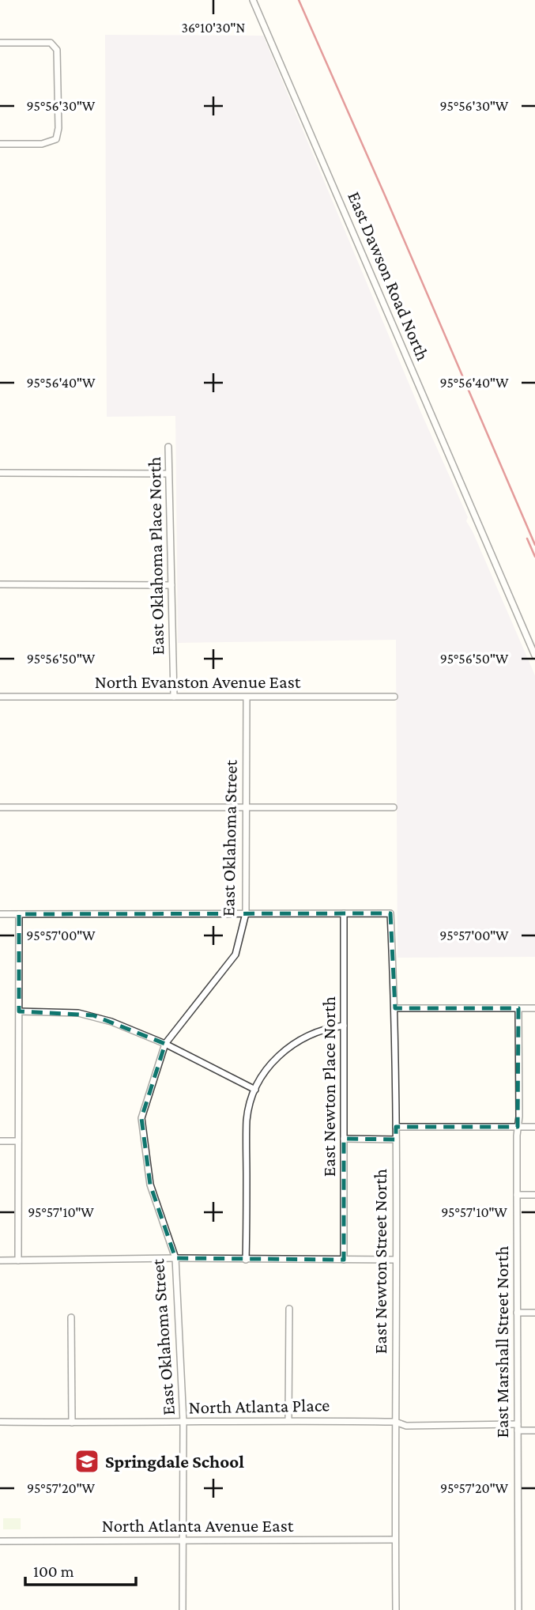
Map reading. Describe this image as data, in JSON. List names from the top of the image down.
{
  "streets": {
    "street": [
      "East Dawson Road North",
      "East Oklahoma Place North",
      "North Evanston Avenue East",
      "East Oklahoma Street",
      "East Newton Place North",
      "East Newton Street North",
      "East Marshall Street North",
      "North Atlanta Place",
      "North Atlanta Avenue East"
    ]
  },
  "crossings": [
    ["East Oklahoma Place North", "North Evanston Avenue East"],
    ["North Evanston Avenue East", "East Oklahoma Street"],
    ["East Oklahoma Street", "North Atlanta Place"],
    ["East Oklahoma Street", "North Atlanta Avenue East"],
    ["East Newton Place North", "East Newton Street North"],
    ["East Newton Street North", "North Atlanta Place"],
    ["East Newton Street North", "North Atlanta Avenue East"],
    ["East Marshall Street North", "North Atlanta Place"]
  ],
  "places": {
    "school or university": ["Springdale School"]
  },
  "scale_bar": "100 m",
  "coordinates": [
    "36°10'30\"N",
    "95°56'30\"W",
    "95°56'40\"W",
    "95°56'50\"W",
    "95°57'00\"W",
    "95°57'10\"W",
    "95°57'20\"W"
  ]
}
